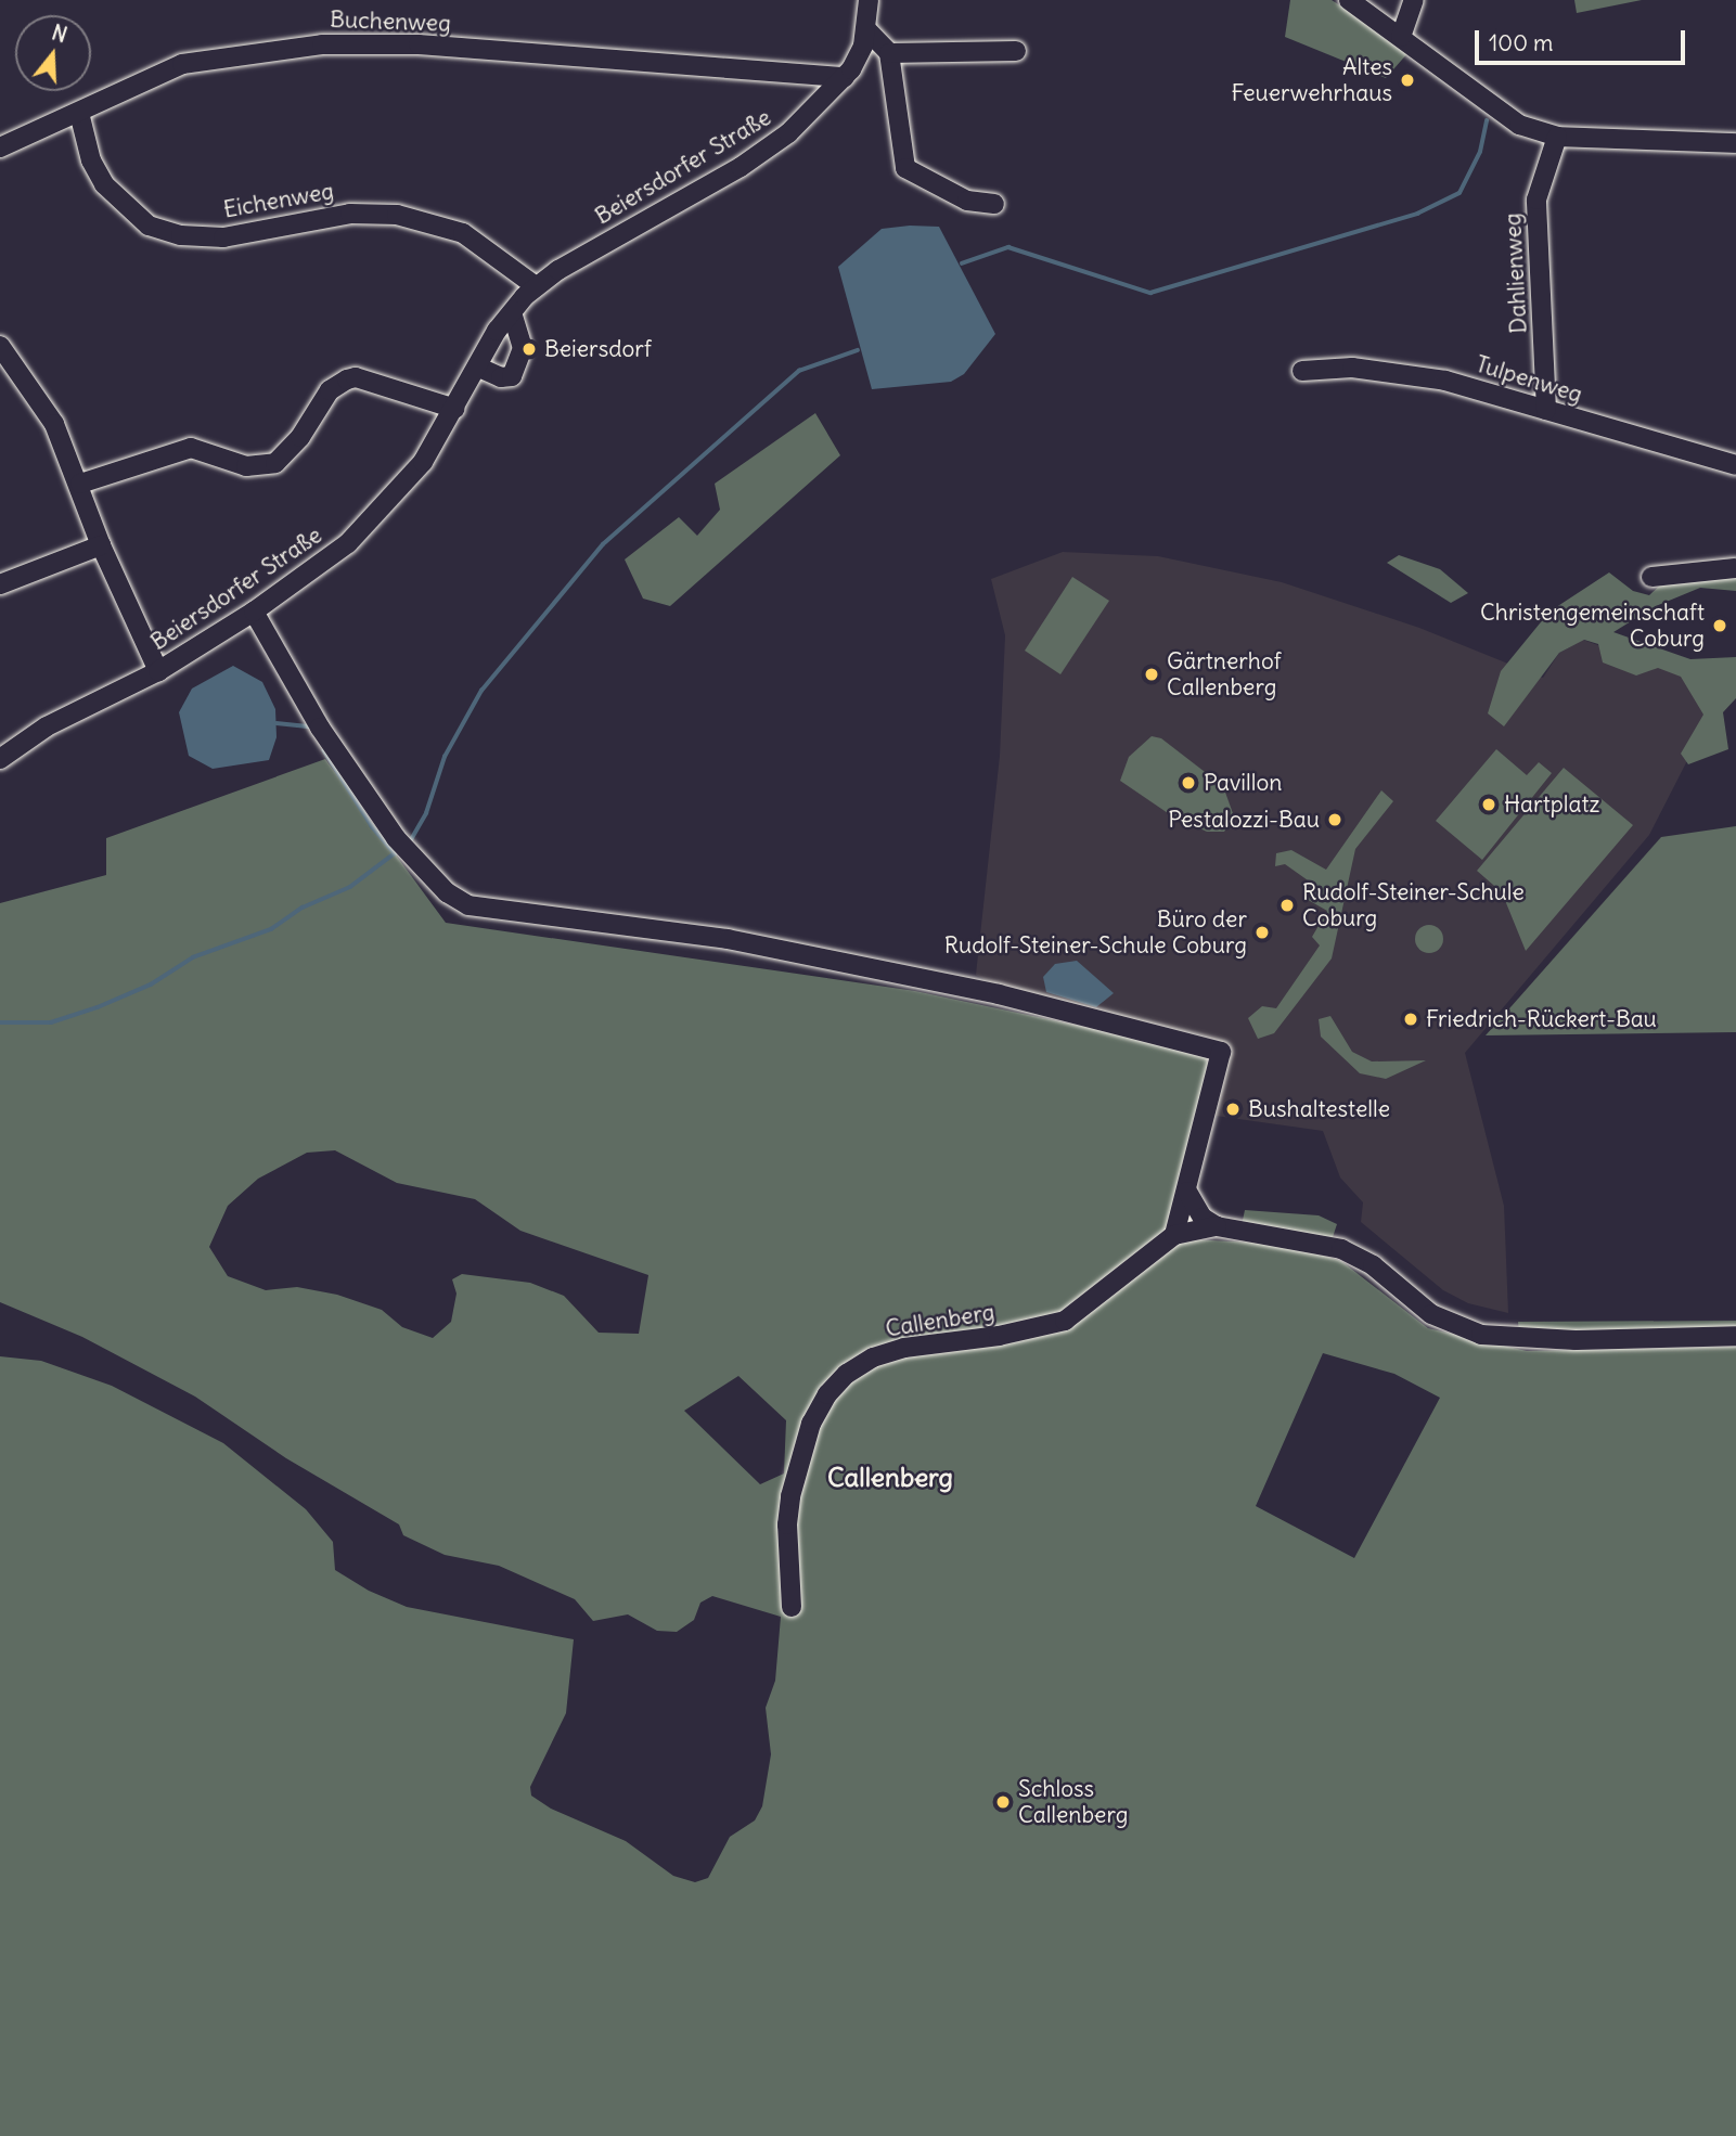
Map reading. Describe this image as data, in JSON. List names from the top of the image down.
{
  "streets": {
    "street": [
      "Buchenweg",
      "Beiersdorfer Straße",
      "Eichenweg",
      "Dahlienweg",
      "Tulpenweg",
      "Callenberg"
    ]
  },
  "crossings": [
    ["Buchenweg", "Beiersdorfer Straße"],
    ["Buchenweg", "Eichenweg"],
    ["Beiersdorfer Straße", "Eichenweg"],
    ["Dahlienweg", "Tulpenweg"]
  ],
  "districts": ["Callenberg"],
  "places": [
    "Altes Feuerwehrhaus",
    "Beiersdorf",
    "Christengemeinschaft Coburg",
    "Gärtnerhof Callenberg",
    "Pavillon",
    "Hartplatz",
    "Pestalozzi-Bau",
    "Rudolf-Steiner-Schule Coburg",
    "Büro der Rudolf-Steiner-Schule Coburg",
    "Friedrich-Rückert-Bau",
    "Bushaltestelle",
    "Schloss Callenberg"
  ],
  "scale_bar": "100 m",
  "north": "top"
}
